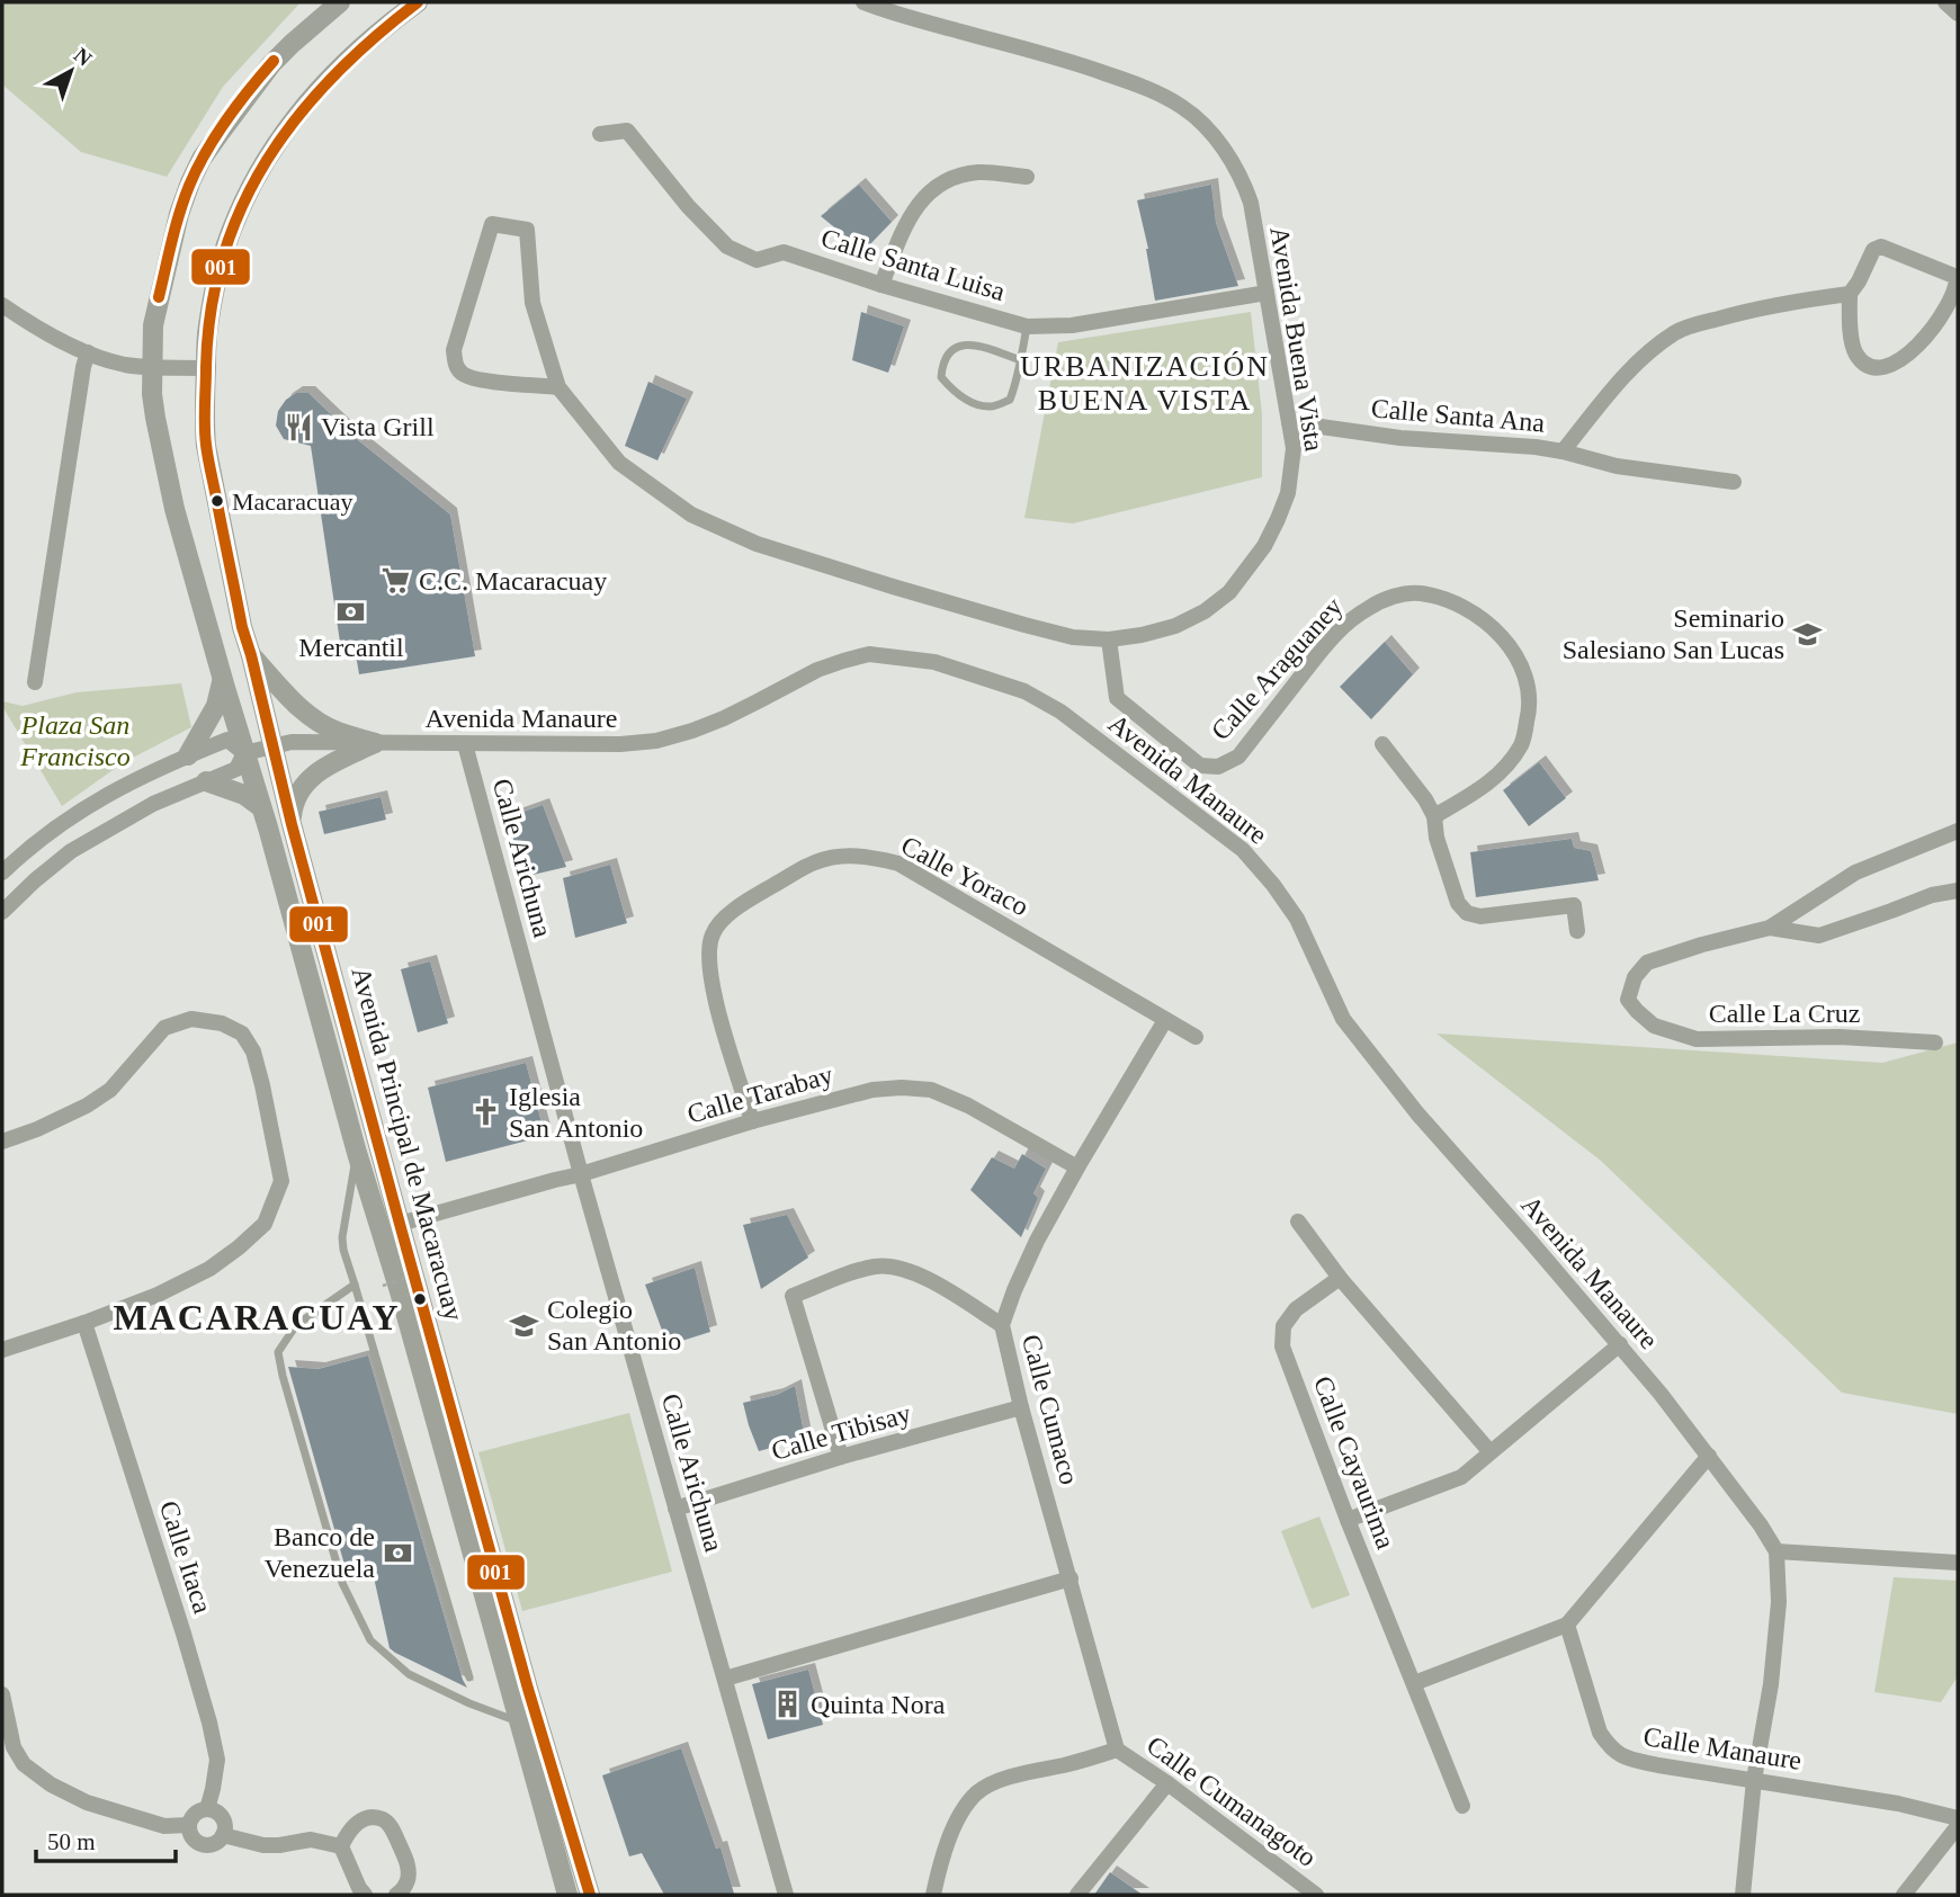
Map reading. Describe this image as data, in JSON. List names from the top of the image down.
{
  "streets": {
    "street": [
      "Calle Santa Luisa",
      "Avenida Buena Vista",
      "Calle Santa Ana",
      "Calle Araguaney",
      "Avenida Manaure",
      "Calle Arichuna",
      "Calle Yoraco",
      "Calle La Cruz",
      "Calle Tarabay",
      "Avenida Principal de Macaracuay",
      "Calle Cumaco",
      "Calle Tibisay",
      "Calle Cayaurima",
      "Calle Itaca",
      "Calle Manaure",
      "Calle Cumanagoto"
    ]
  },
  "crossings": [
    ["Calle Santa Luisa", "Avenida Buena Vista"],
    ["Avenida Buena Vista", "Calle Santa Ana"],
    ["Avenida Buena Vista", "Calle Araguaney"],
    ["Avenida Manaure", "Calle Arichuna"],
    ["Avenida Manaure", "Avenida Principal de Macaracuay"],
    ["Avenida Manaure", "Calle Manaure"],
    ["Calle Arichuna", "Calle Tarabay"],
    ["Calle Arichuna", "Calle Tibisay"],
    ["Calle Yoraco", "Calle Tarabay"],
    ["Calle Yoraco", "Calle Cumaco"],
    ["Calle Tarabay", "Avenida Principal de Macaracuay"],
    ["Calle Tarabay", "Calle Cumaco"],
    ["Calle Cumaco", "Calle Tibisay"],
    ["Calle Cumaco", "Calle Cumanagoto"]
  ],
  "districts": ["URBANIZACIÓN BUENA VISTA", "MACARACUAY"],
  "parks": ["Plaza San Francisco"],
  "places": {
    "restaurant": ["Vista Grill"],
    "other": ["Macaracuay"],
    "supermarket": ["C.C. Macaracuay"],
    "bank": ["Mercantil", "Banco de Venezuela"],
    "school or university": ["Seminario Salesiano San Lucas", "Colegio San Antonio"],
    "church": ["Iglesia San Antonio"],
    "building": ["Quinta Nora"]
  },
  "lines": ["transit line 001"],
  "scale_bar": "50 m",
  "north": "top right"
}
